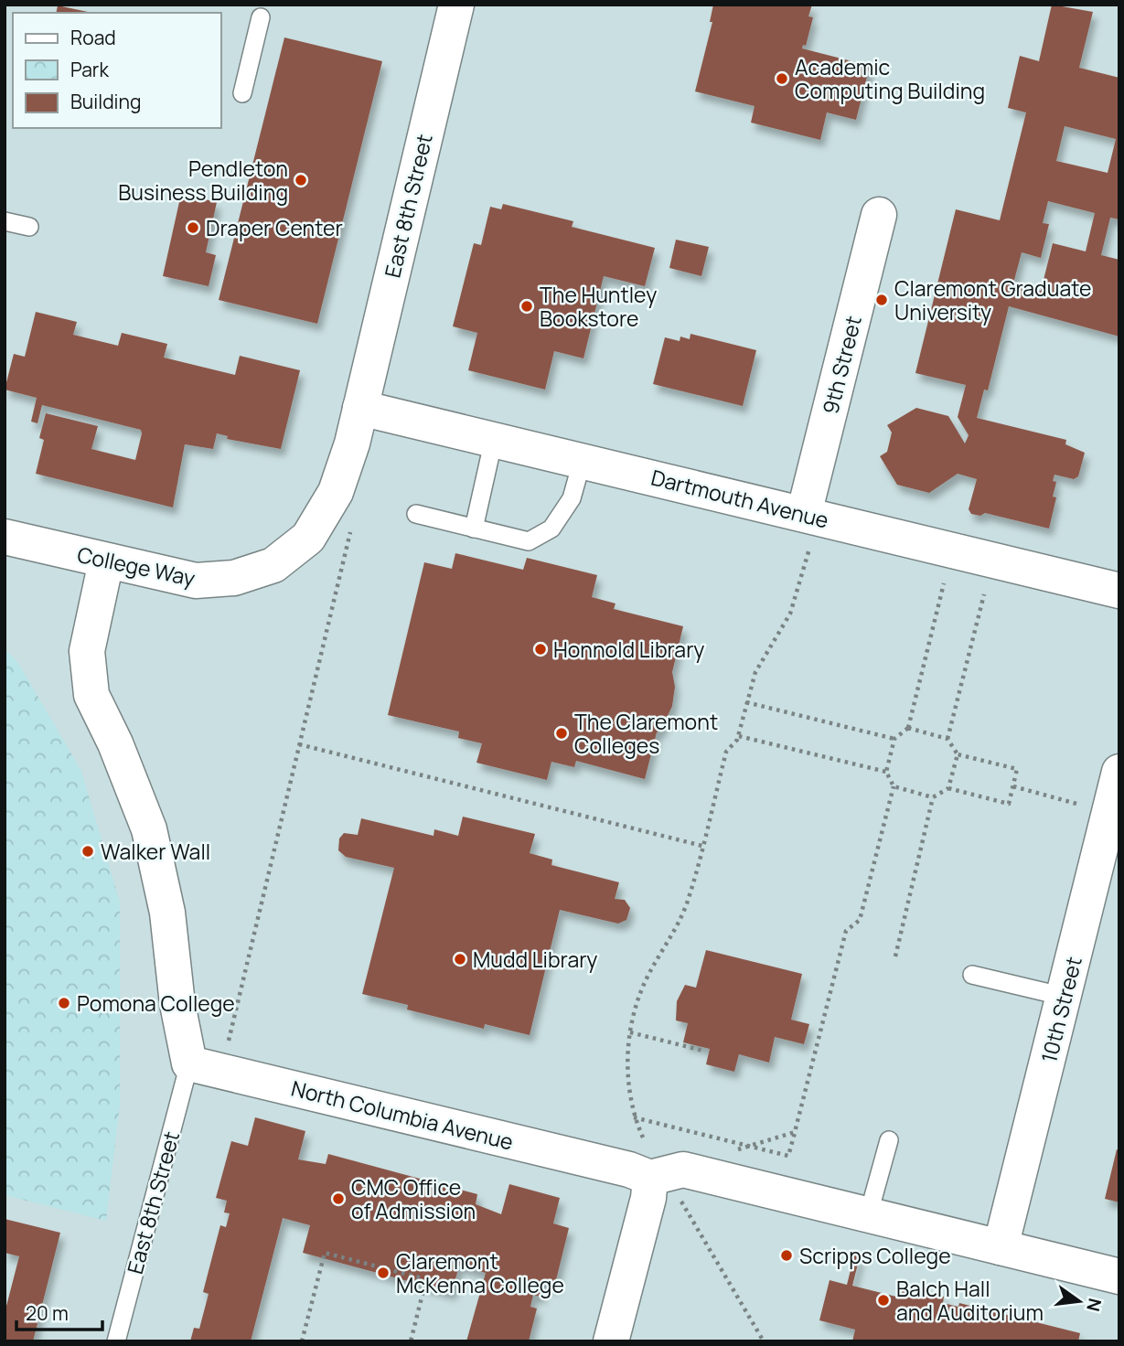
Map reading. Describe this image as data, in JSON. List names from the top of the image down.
{
  "streets": {
    "street": [
      "East 8th Street",
      "9th Street",
      "Dartmouth Avenue",
      "College Way",
      "10th Street",
      "North Columbia Avenue"
    ]
  },
  "crossings": [
    ["East 8th Street", "Dartmouth Avenue"],
    ["East 8th Street", "College Way"],
    ["East 8th Street", "North Columbia Avenue"],
    ["9th Street", "Dartmouth Avenue"],
    ["Dartmouth Avenue", "College Way"]
  ],
  "places": [
    "Academic Computing Building",
    "Pendleton Business Building",
    "Draper Center",
    "Claremont Graduate University",
    "The Huntley Bookstore",
    "Honnold Library",
    "The Claremont Colleges",
    "Walker Wall",
    "Mudd Library",
    "Pomona College",
    "CMC Office of Admission",
    "Scripps College",
    "Claremont McKenna College",
    "Balch Hall and Auditorium"
  ],
  "legend": ["Road", "Park", "Building"],
  "scale_bar": "20 m",
  "north": "right"
}
